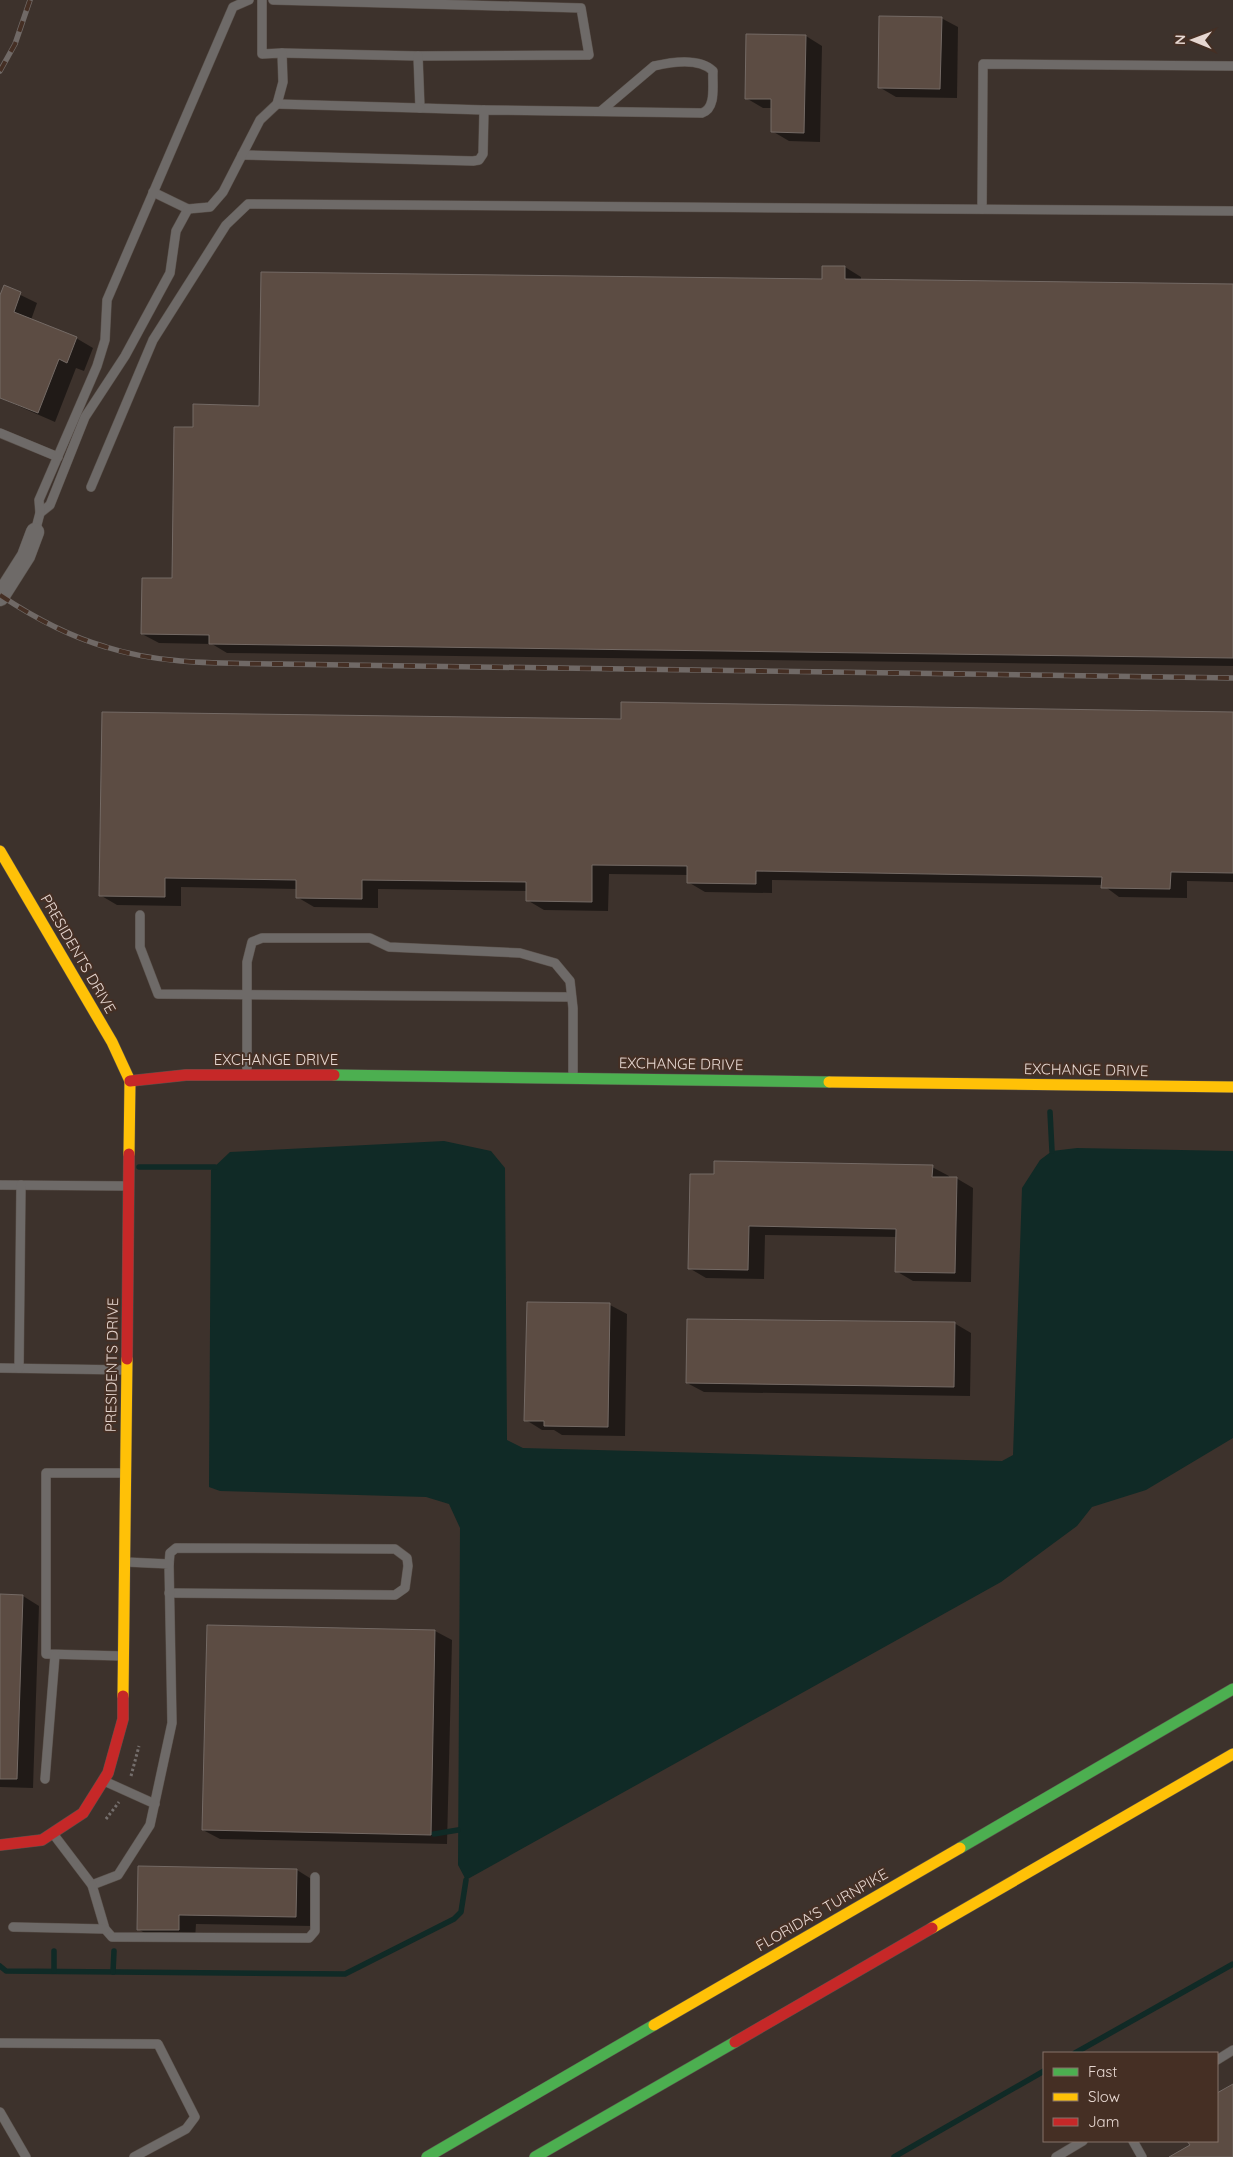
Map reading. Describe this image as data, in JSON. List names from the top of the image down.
{
  "streets": {
    "main road": ["PRESIDENTS DRIVE", "EXCHANGE DRIVE", "FLORIDA'S TURNPIKE"]
  },
  "crossings": [
    ["PRESIDENTS DRIVE", "EXCHANGE DRIVE"]
  ],
  "legend": ["Fast", "Slow", "Jam"],
  "north": "left"
}
